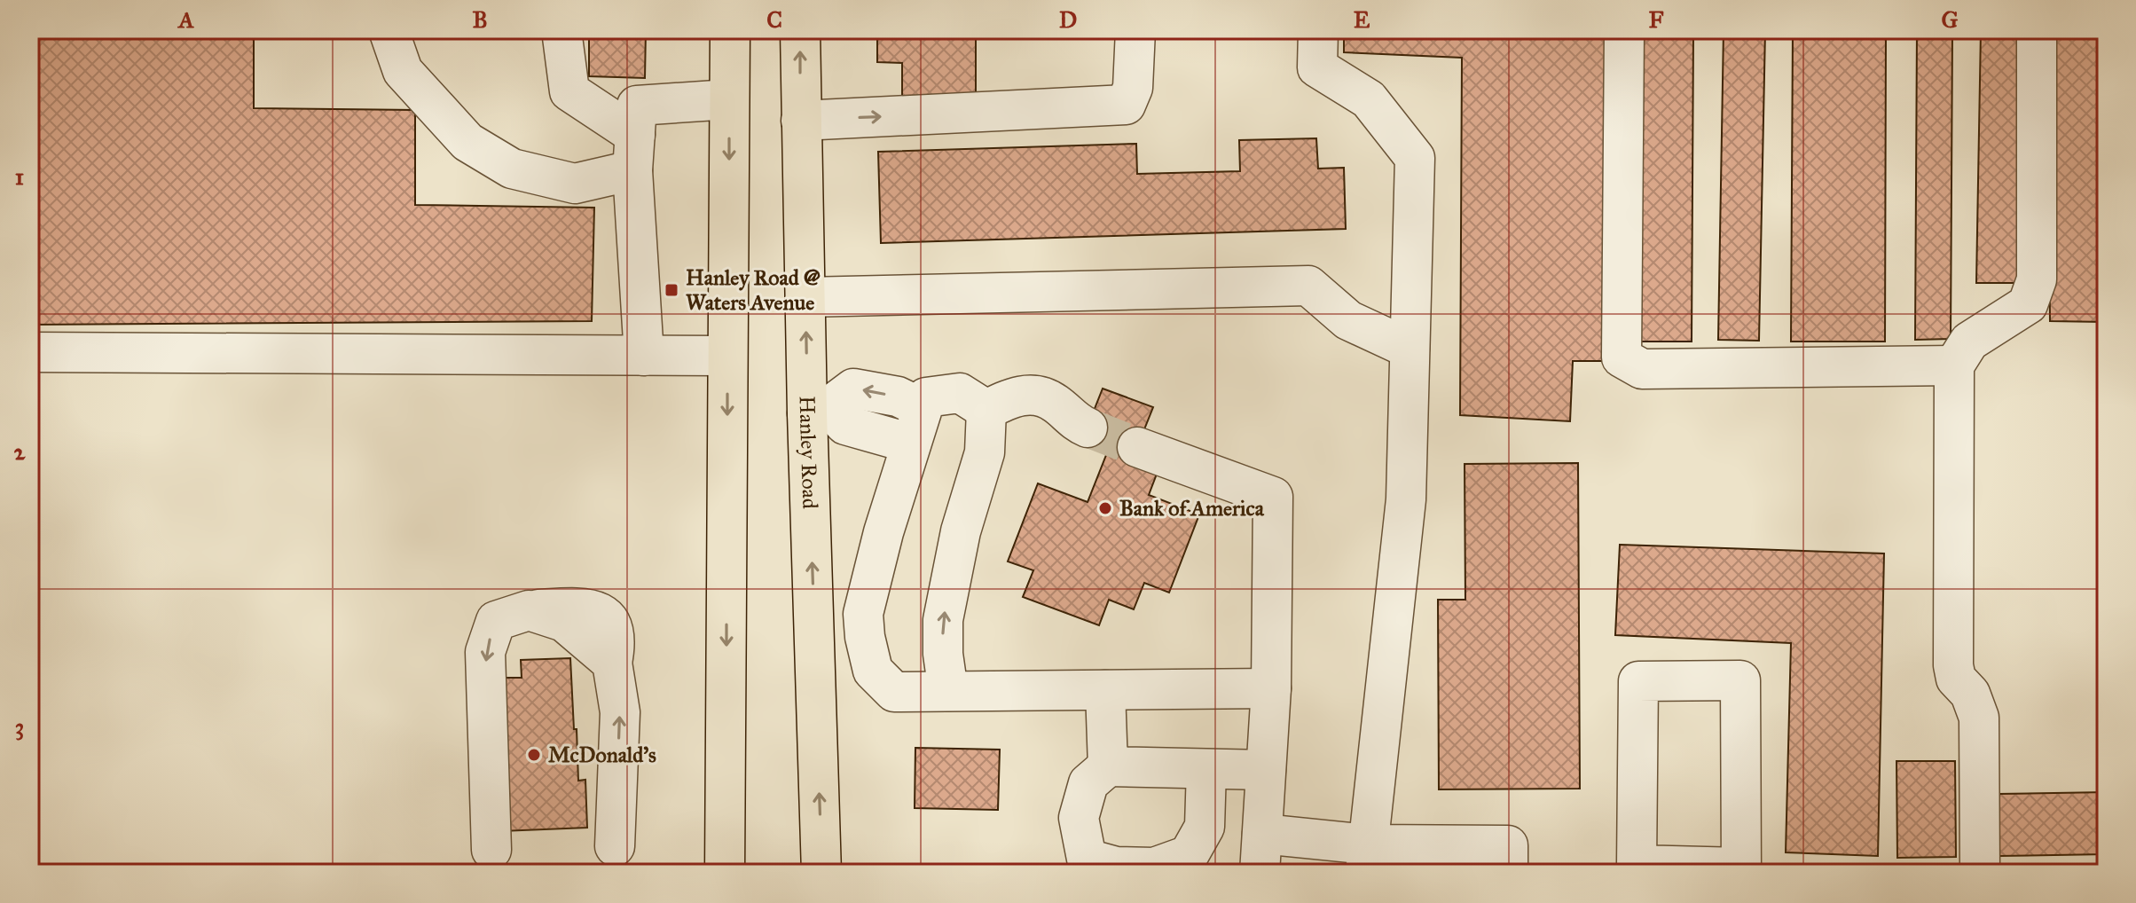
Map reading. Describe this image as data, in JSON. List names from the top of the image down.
{
  "streets": {
    "main road": ["Hanley Road"]
  },
  "places": {
    "transit": ["Hanley Road @ Waters Avenue"],
    "other": ["Bank of America", "McDonald's"]
  },
  "grid": {
    "columns": [
      "A",
      "B",
      "C",
      "D",
      "E",
      "F",
      "G"
    ],
    "rows": ["1", "2", "3"]
  }
}
